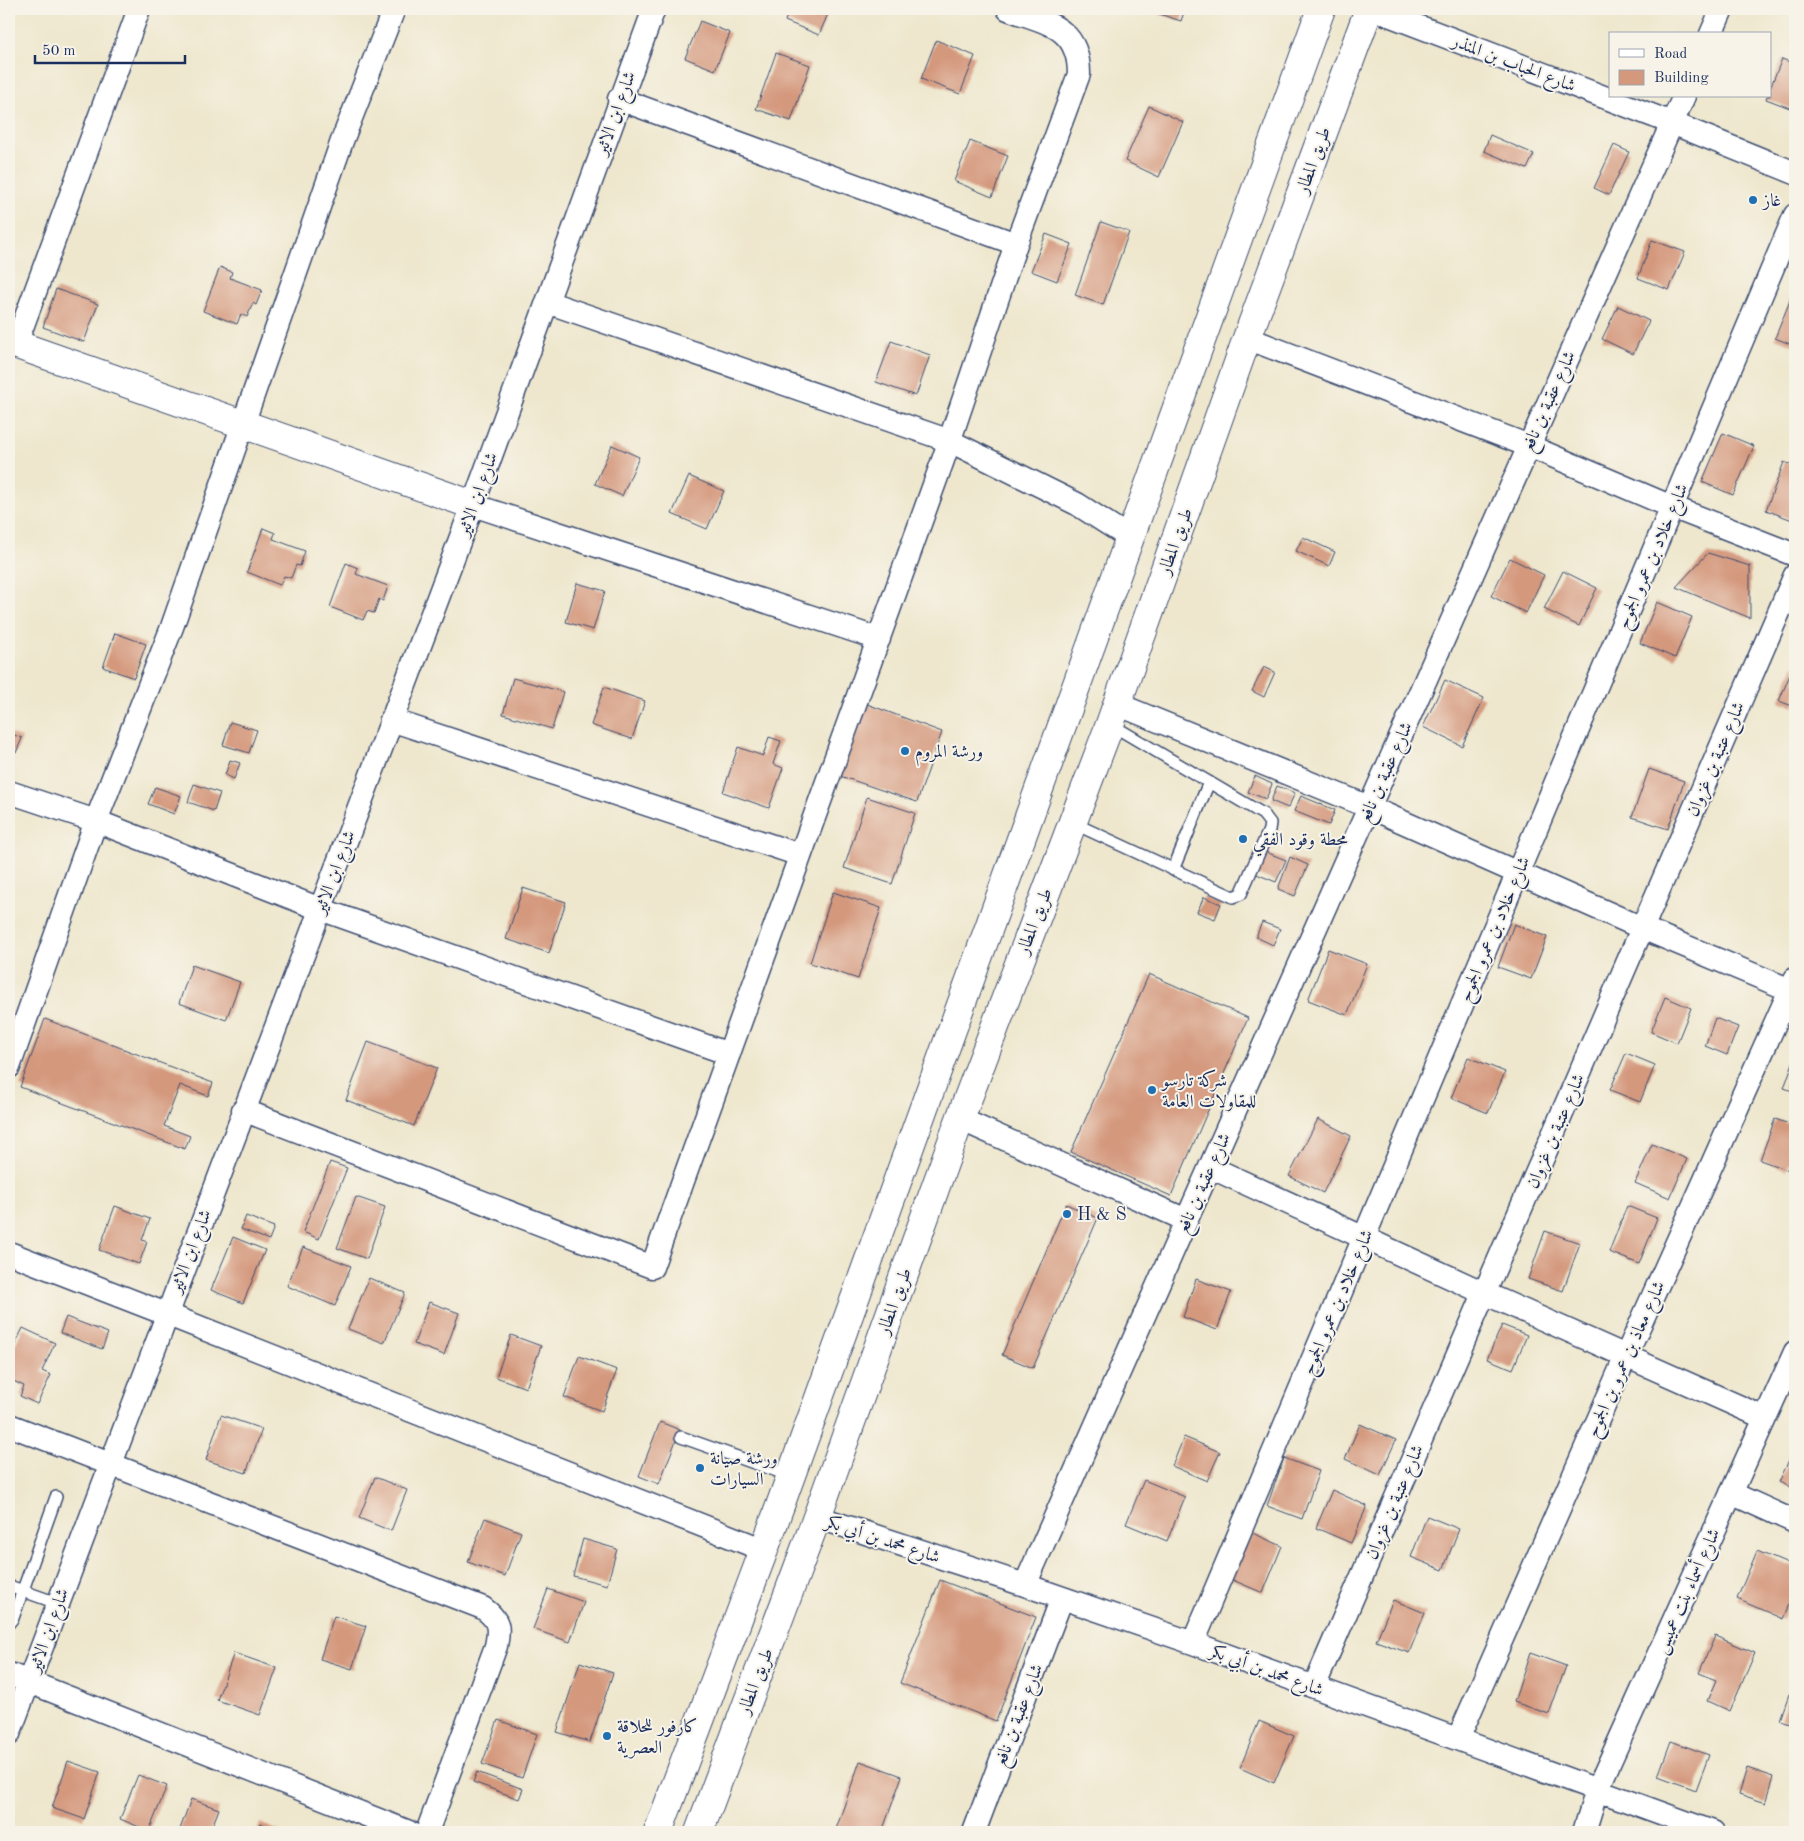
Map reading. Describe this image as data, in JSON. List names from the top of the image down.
{
  "streets": {
    "main road": ["طريق المطار"],
    "street": [
      "شارع الحباب بن المنذر",
      "شارع ابن الاثير",
      "شارع عقبة بن نافع",
      "شارع خلاد بن عمرو الجموح",
      "شارع عتبة بن غزوان",
      "شارع معاذ بن عمرو بن الجموح",
      "شارع محمد بن أبي بكر",
      "شارع أسماء بنت عميس"
    ]
  },
  "crossings": [
    ["شارع الحباب بن المنذر", "طريق المطار"],
    ["شارع الحباب بن المنذر", "شارع عقبة بن نافع"],
    ["طريق المطار", "شارع محمد بن أبي بكر"],
    ["شارع عقبة بن نافع", "شارع محمد بن أبي بكر"],
    ["شارع خلاد بن عمرو الجموح", "شارع محمد بن أبي بكر"],
    ["شارع عتبة بن غزوان", "شارع محمد بن أبي بكر"],
    ["شارع معاذ بن عمرو بن الجموح", "شارع محمد بن أبي بكر"],
    ["شارع محمد بن أبي بكر", "شارع أسماء بنت عميس"]
  ],
  "places": [
    "غاز",
    "ورشة المروم",
    "محطة وقود الفقي",
    "شركة تارسو للمقاولات العامة",
    "H & S",
    "ورشة صيانة السيارات",
    "كارفور للحلاقة العصرية"
  ],
  "legend": ["Road", "Building"],
  "scale_bar": "50 m"
}
